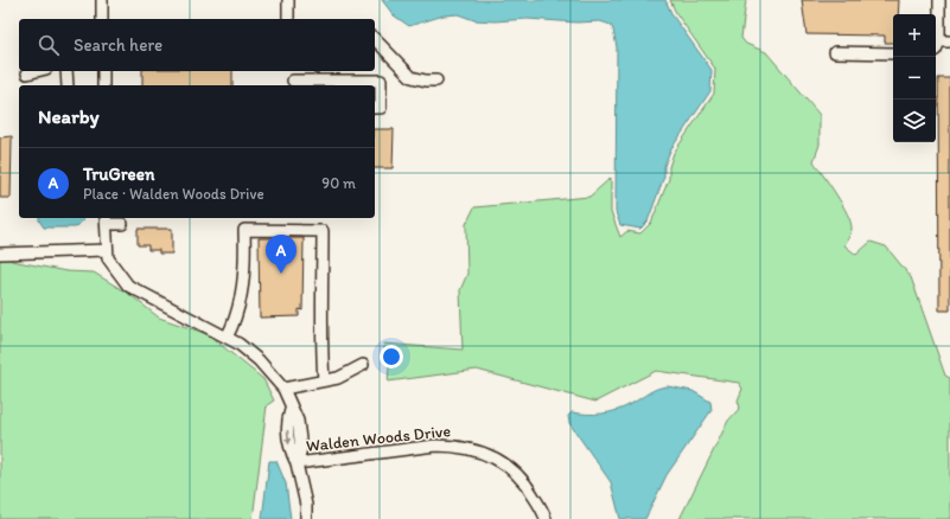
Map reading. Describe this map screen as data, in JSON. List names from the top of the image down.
{
  "streets": {
    "street": ["Walden Woods Drive"]
  },
  "page": {
    "map_buttons": ["+", "−"],
    "search": "Search here",
    "heading": "Nearby",
    "list": [
      {
        "mark": "A",
        "name": "TruGreen",
        "note": "Place · Walden Woods Drive",
        "value": "90 m"
      }
    ],
    "pins": "A"
  }
}
